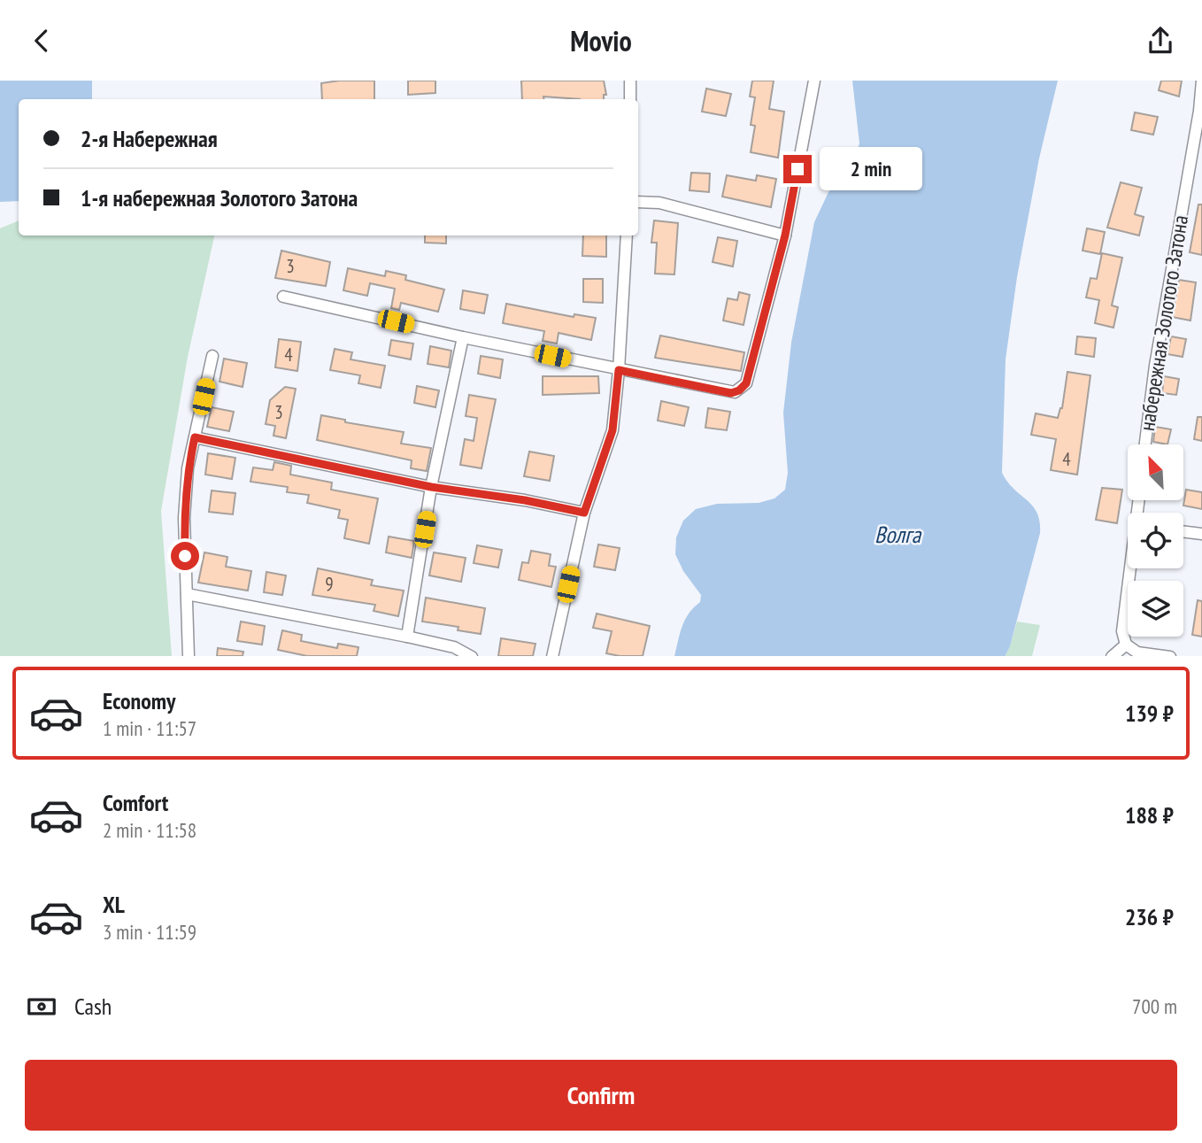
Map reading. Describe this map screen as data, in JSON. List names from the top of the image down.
{
  "streets": {
    "street": ["набережная Золотого Затона"]
  },
  "water": ["Волга"],
  "house_numbers": [
    "3",
    "4",
    "3",
    "4",
    "9"
  ],
  "north": "top left",
  "page": {
    "header": "Movio",
    "banner": ["2-я Набережная", "1-я набережная Золотого Затона"],
    "bubble": "2 min",
    "list": [
      {
        "name": "Economy",
        "note": "1 min · 11:57",
        "value": "139 ₽"
      },
      {
        "name": "Comfort",
        "note": "2 min · 11:58",
        "value": "188 ₽"
      },
      {
        "name": "XL",
        "note": "3 min · 11:59",
        "value": "236 ₽"
      }
    ],
    "pay": ["Cash", "700 m"],
    "buttons": "Confirm"
  }
}
